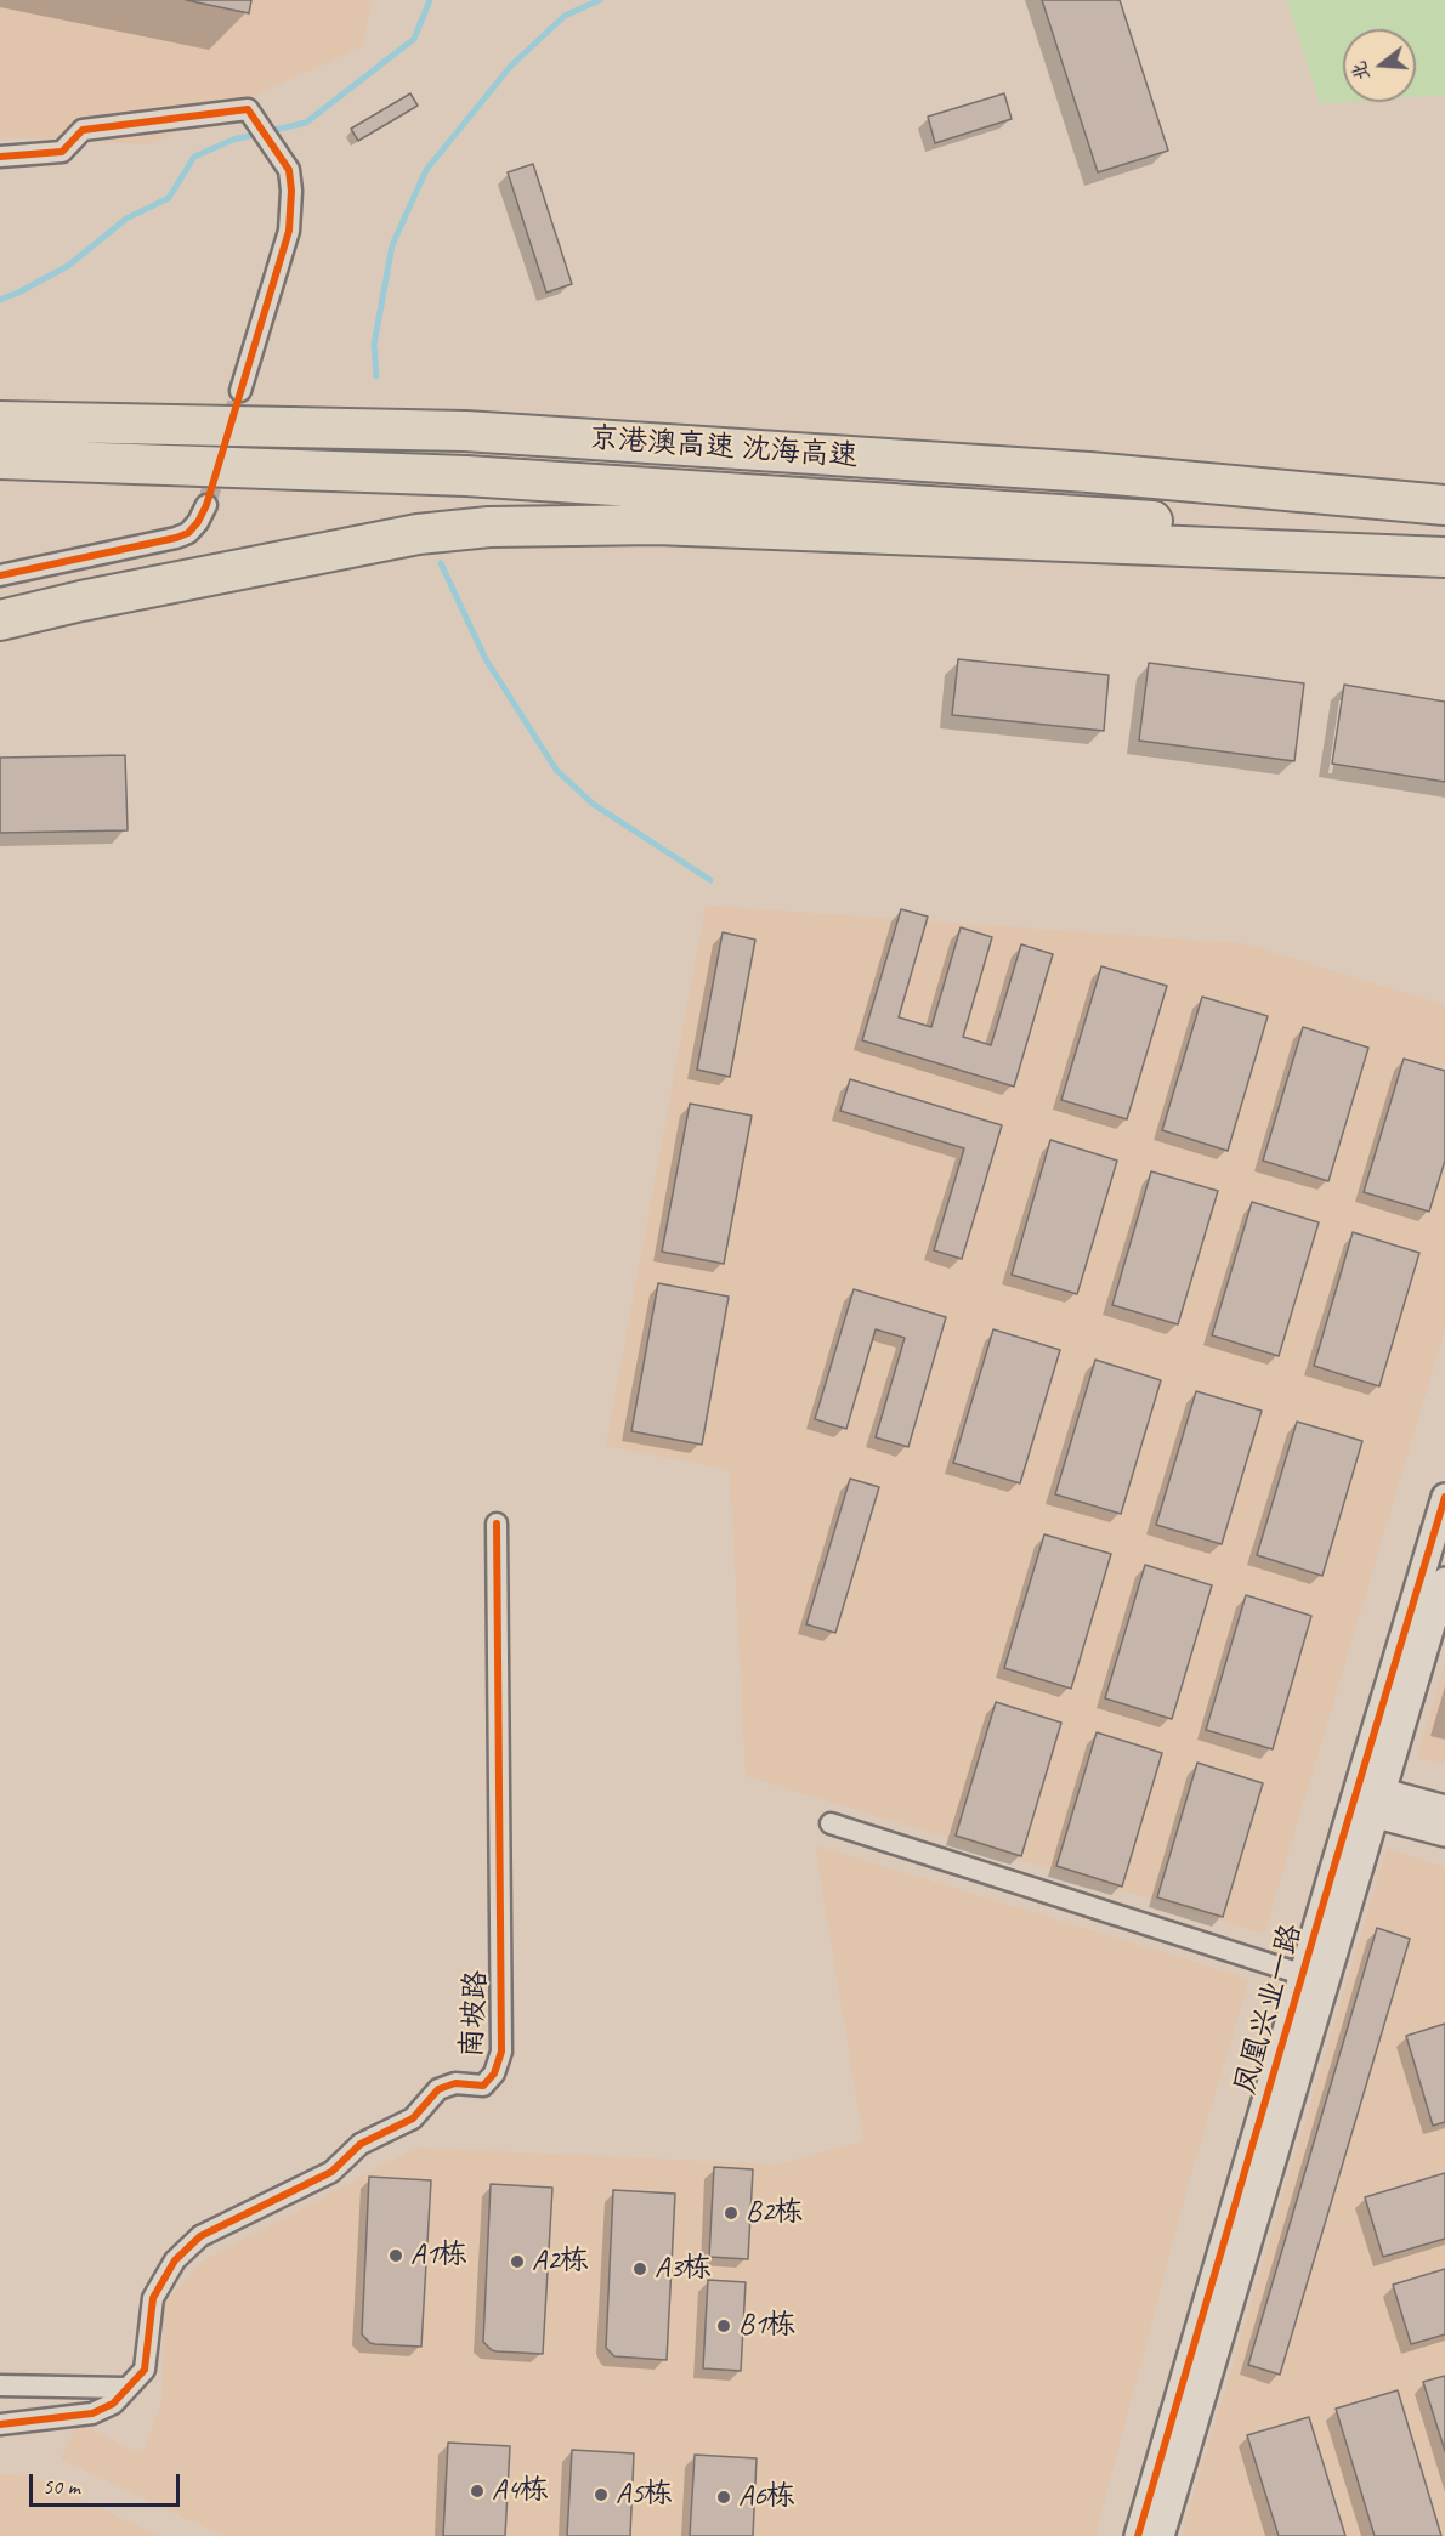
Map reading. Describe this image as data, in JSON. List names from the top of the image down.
{
  "streets": {
    "highway": ["京港澳高速 沈海高速"],
    "street": ["凤凰兴业一路", "南坡路"]
  },
  "places": [
    "B2栋",
    "A1栋",
    "A2栋",
    "A3栋",
    "B1栋",
    "A4栋",
    "A5栋",
    "A6栋"
  ],
  "scale_bar": "50 m",
  "north": "left"
}
